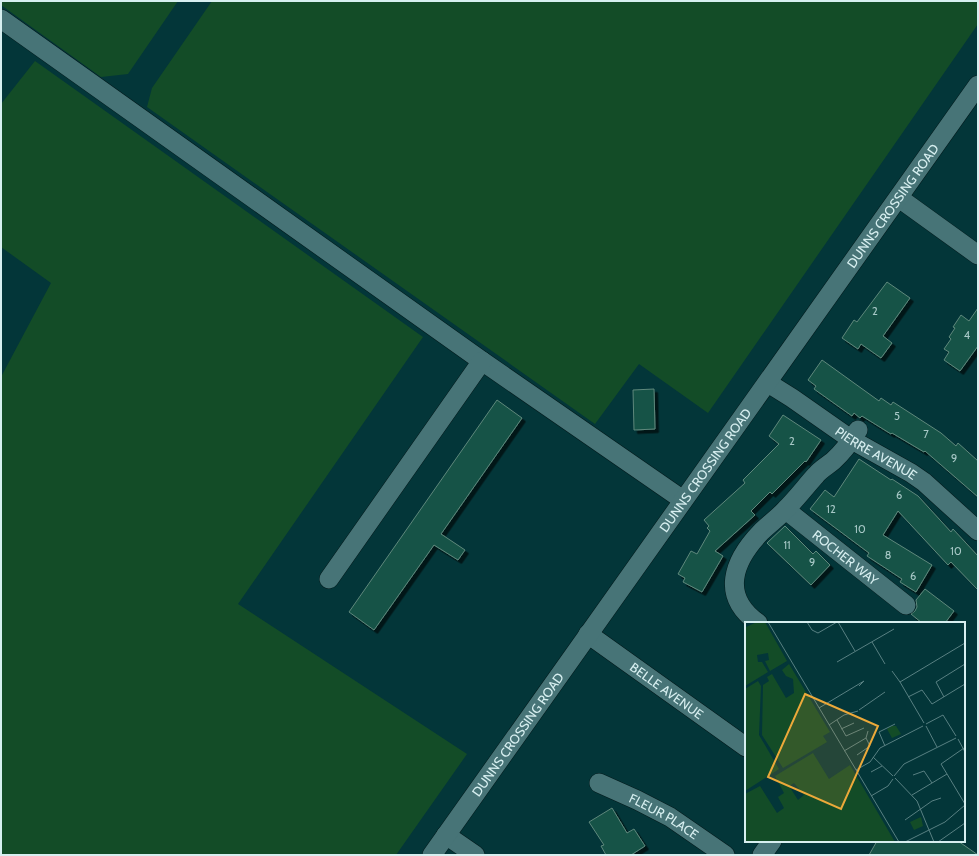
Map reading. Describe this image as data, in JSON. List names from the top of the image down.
{
  "streets": {
    "street": [
      "DUNNS CROSSING ROAD",
      "PIERRE AVENUE",
      "ROCHER WAY",
      "BELLE AVENUE",
      "FLEUR PLACE"
    ]
  },
  "crossings": [
    ["DUNNS CROSSING ROAD", "PIERRE AVENUE"],
    ["DUNNS CROSSING ROAD", "BELLE AVENUE"]
  ],
  "house_numbers": [
    "2",
    "4",
    "5",
    "7",
    "2",
    "9",
    "6",
    "12",
    "10",
    "11",
    "10",
    "8",
    "9",
    "6"
  ]
}
